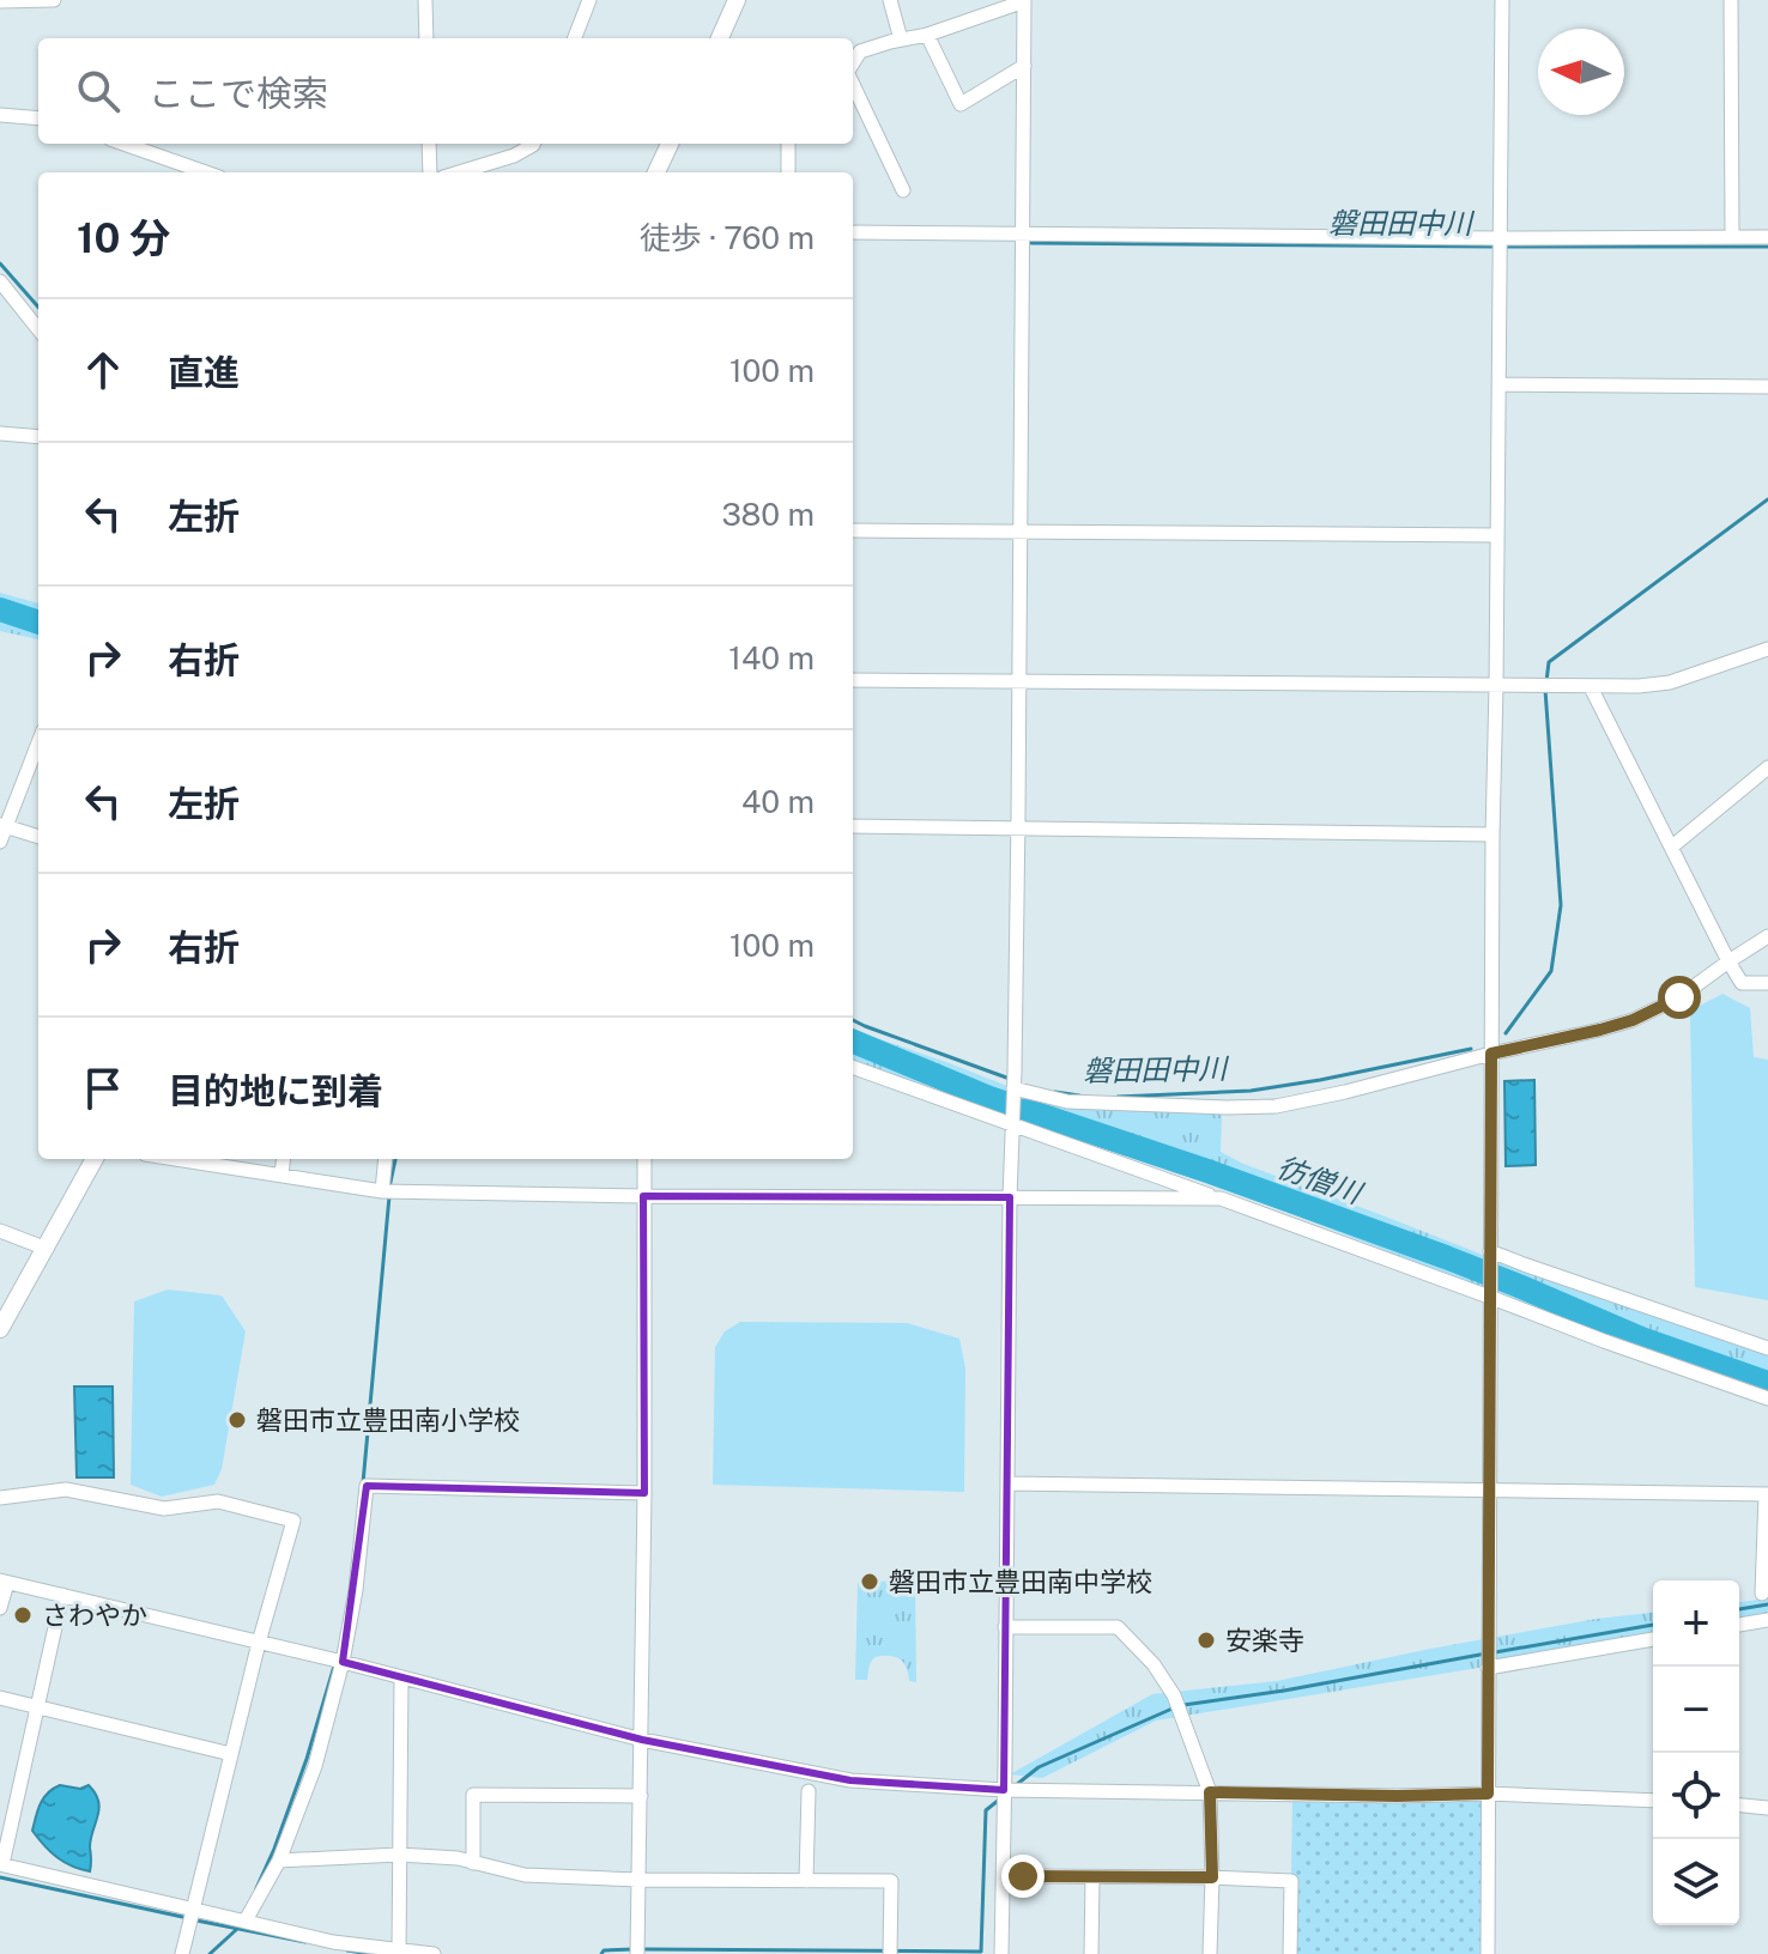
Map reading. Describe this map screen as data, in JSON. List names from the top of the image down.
{
  "water": ["磐田田中川", "彷僧川"],
  "places": [
    "磐田市立豊田南小学校",
    "磐田市立豊田南中学校",
    "さわやか",
    "安楽寺"
  ],
  "north": "left",
  "page": {
    "search": "ここで検索",
    "heading": ["10 分", "徒歩 · 760 m"],
    "list": [
      ["直進", "100 m"],
      ["左折", "380 m"],
      ["右折", "140 m"],
      ["左折", "40 m"],
      ["右折", "100 m"],
      "目的地に到着"
    ],
    "map_buttons": ["+", "−"]
  }
}
